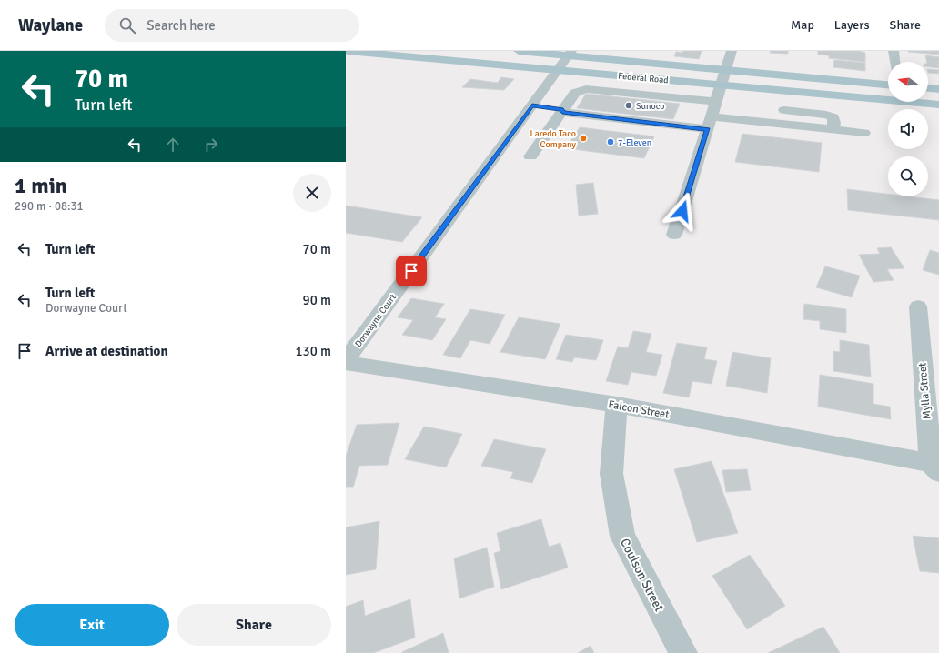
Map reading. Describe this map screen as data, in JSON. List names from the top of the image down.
{
  "streets": {
    "main road": ["Federal Road"],
    "street": [
      "Dorwayne Court",
      "Mylla Street",
      "Falcon Street",
      "Coulson Street"
    ]
  },
  "crossings": [
    ["Federal Road", "Dorwayne Court"],
    ["Dorwayne Court", "Falcon Street"],
    ["Mylla Street", "Falcon Street"],
    ["Falcon Street", "Coulson Street"]
  ],
  "places": ["Sunoco", "Laredo Taco Company", "7-Eleven"],
  "north": "left",
  "page": {
    "header": "Waylane",
    "search": "Search here",
    "nav": ["Map", "Layers", "Share"],
    "turn": ["70 m", "Turn left"],
    "heading": ["1 min", "290 m · 08:31"],
    "list": [
      {
        "name": "Turn left",
        "value": "70 m"
      },
      {
        "name": "Turn left",
        "note": "Dorwayne Court",
        "value": "90 m"
      },
      {
        "name": "Arrive at destination",
        "value": "130 m"
      }
    ],
    "buttons": ["Exit", "Share"]
  }
}
